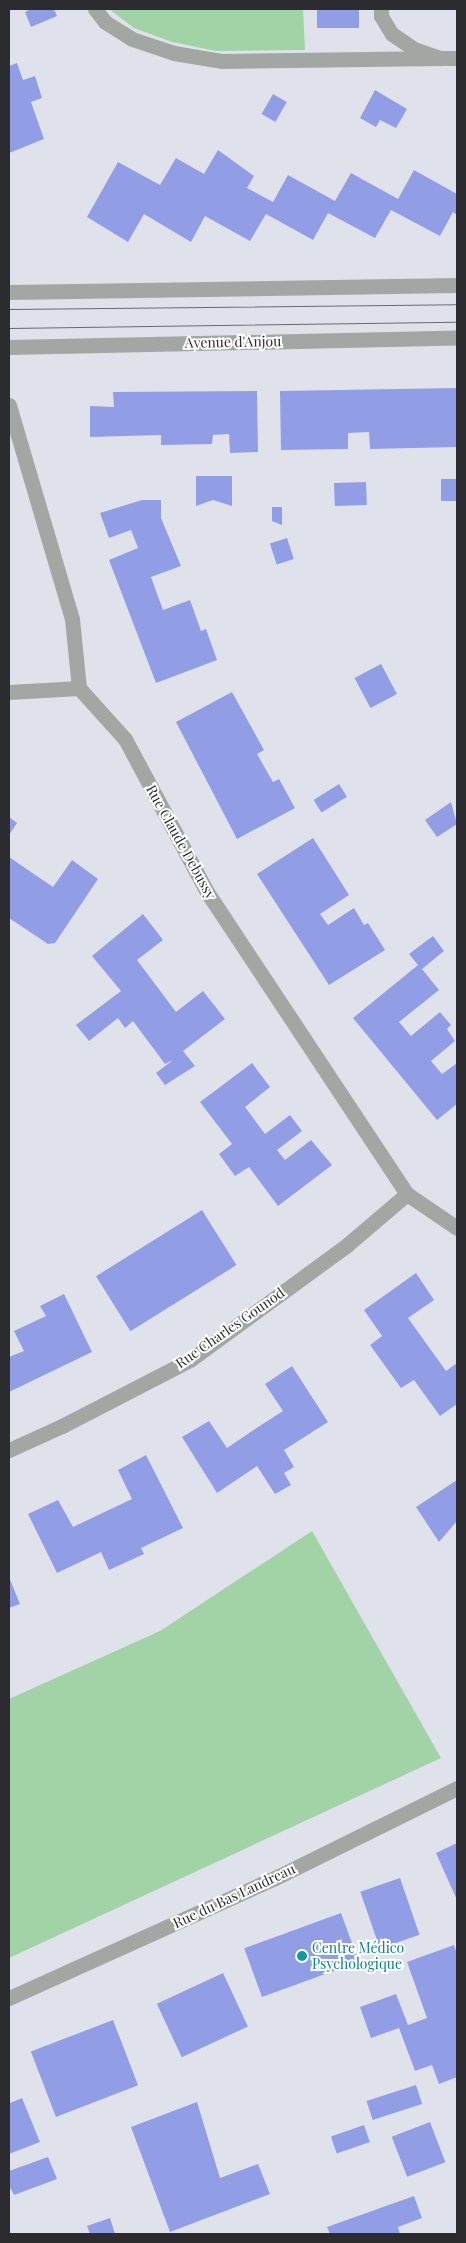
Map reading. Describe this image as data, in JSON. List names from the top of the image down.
{
  "streets": {
    "street": [
      "Avenue d'Anjou",
      "Rue Claude Debussy",
      "Rue Charles Gounod",
      "Rue du Bas Landreau"
    ]
  },
  "crossings": [
    ["Rue Claude Debussy", "Rue Charles Gounod"]
  ],
  "places": ["Centre Médico Psychologique"]
}
